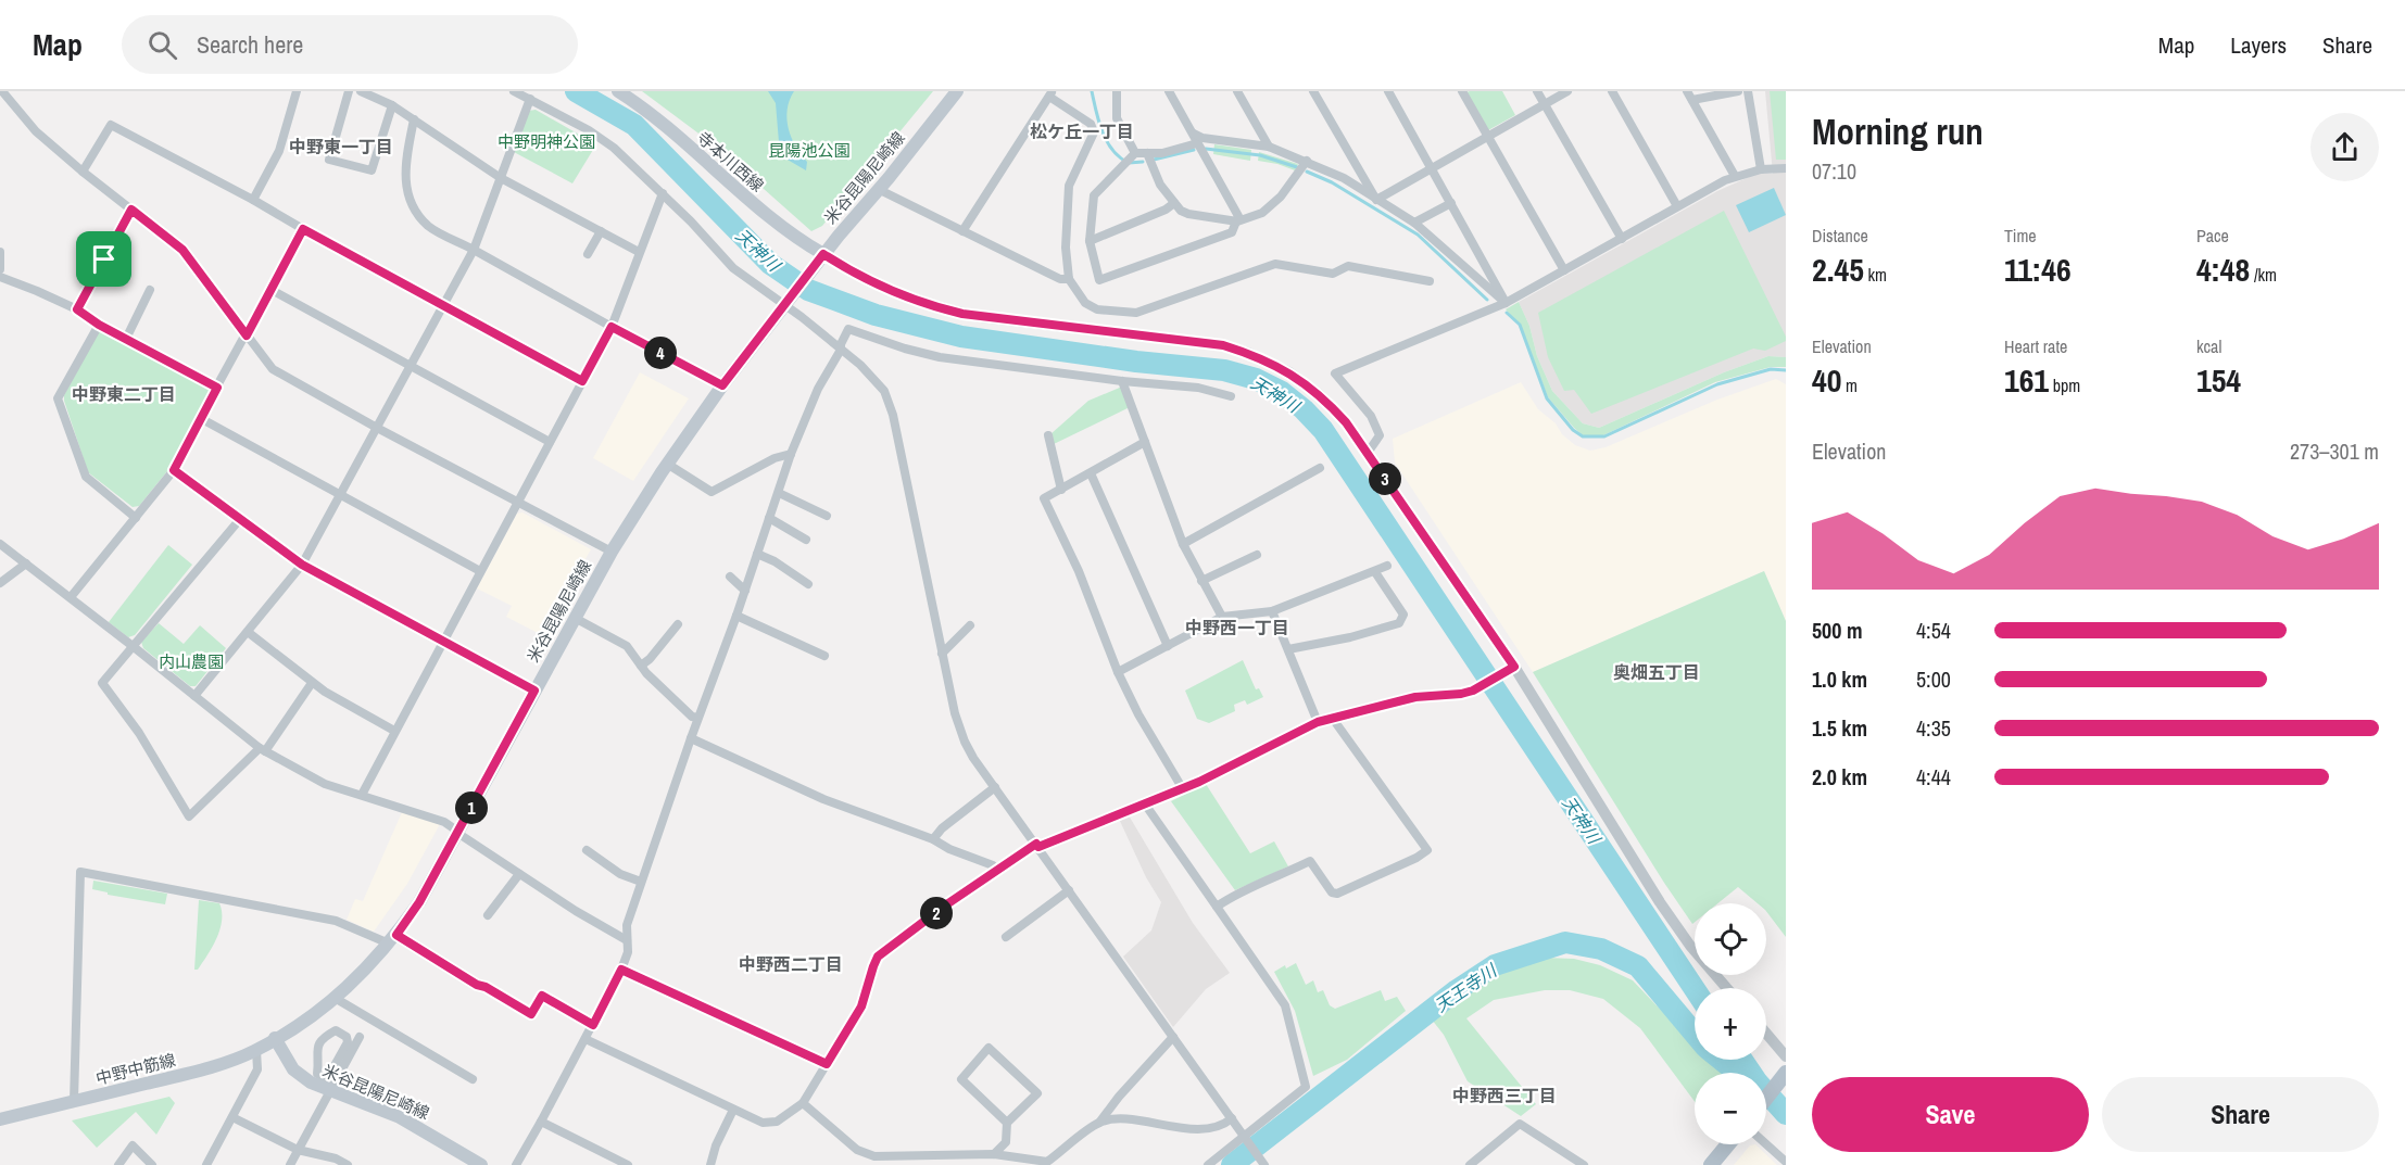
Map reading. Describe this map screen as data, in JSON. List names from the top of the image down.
{
  "streets": {
    "main road": ["寺本川西線", "米谷昆陽尼崎線", "中野中筋線"]
  },
  "crossings": [
    ["寺本川西線", "米谷昆陽尼崎線"],
    ["米谷昆陽尼崎線", "中野中筋線"]
  ],
  "districts": [
    "松ケ丘一丁目",
    "中野東一丁目",
    "中野東二丁目",
    "中野西一丁目",
    "奥畑五丁目",
    "中野西二丁目",
    "中野西三丁目"
  ],
  "water": ["天神川", "天王寺川"],
  "parks": ["中野明神公園", "昆陽池公園", "内山農園"],
  "page": {
    "header": "Map",
    "search": "Search here",
    "nav": ["Map", "Layers", "Share"],
    "heading": ["Morning run", "07:10"],
    "stats": [
      ["Distance", "2.45 km"],
      ["Time", "11:46"],
      ["Pace", "4:48 /km"],
      ["Elevation", "40 m"],
      ["Heart rate", "161 bpm"],
      ["kcal", "154"]
    ],
    "pins": [
      "4",
      "3",
      "1",
      "2"
    ],
    "chart": ["Elevation", "273–301 m"],
    "list": [
      {
        "name": "500 m",
        "note": "4:54"
      },
      {
        "name": "1.0 km",
        "note": "5:00"
      },
      {
        "name": "1.5 km",
        "note": "4:35"
      },
      {
        "name": "2.0 km",
        "note": "4:44"
      }
    ],
    "map_buttons": ["+", "−"],
    "buttons": ["Save", "Share"]
  }
}
